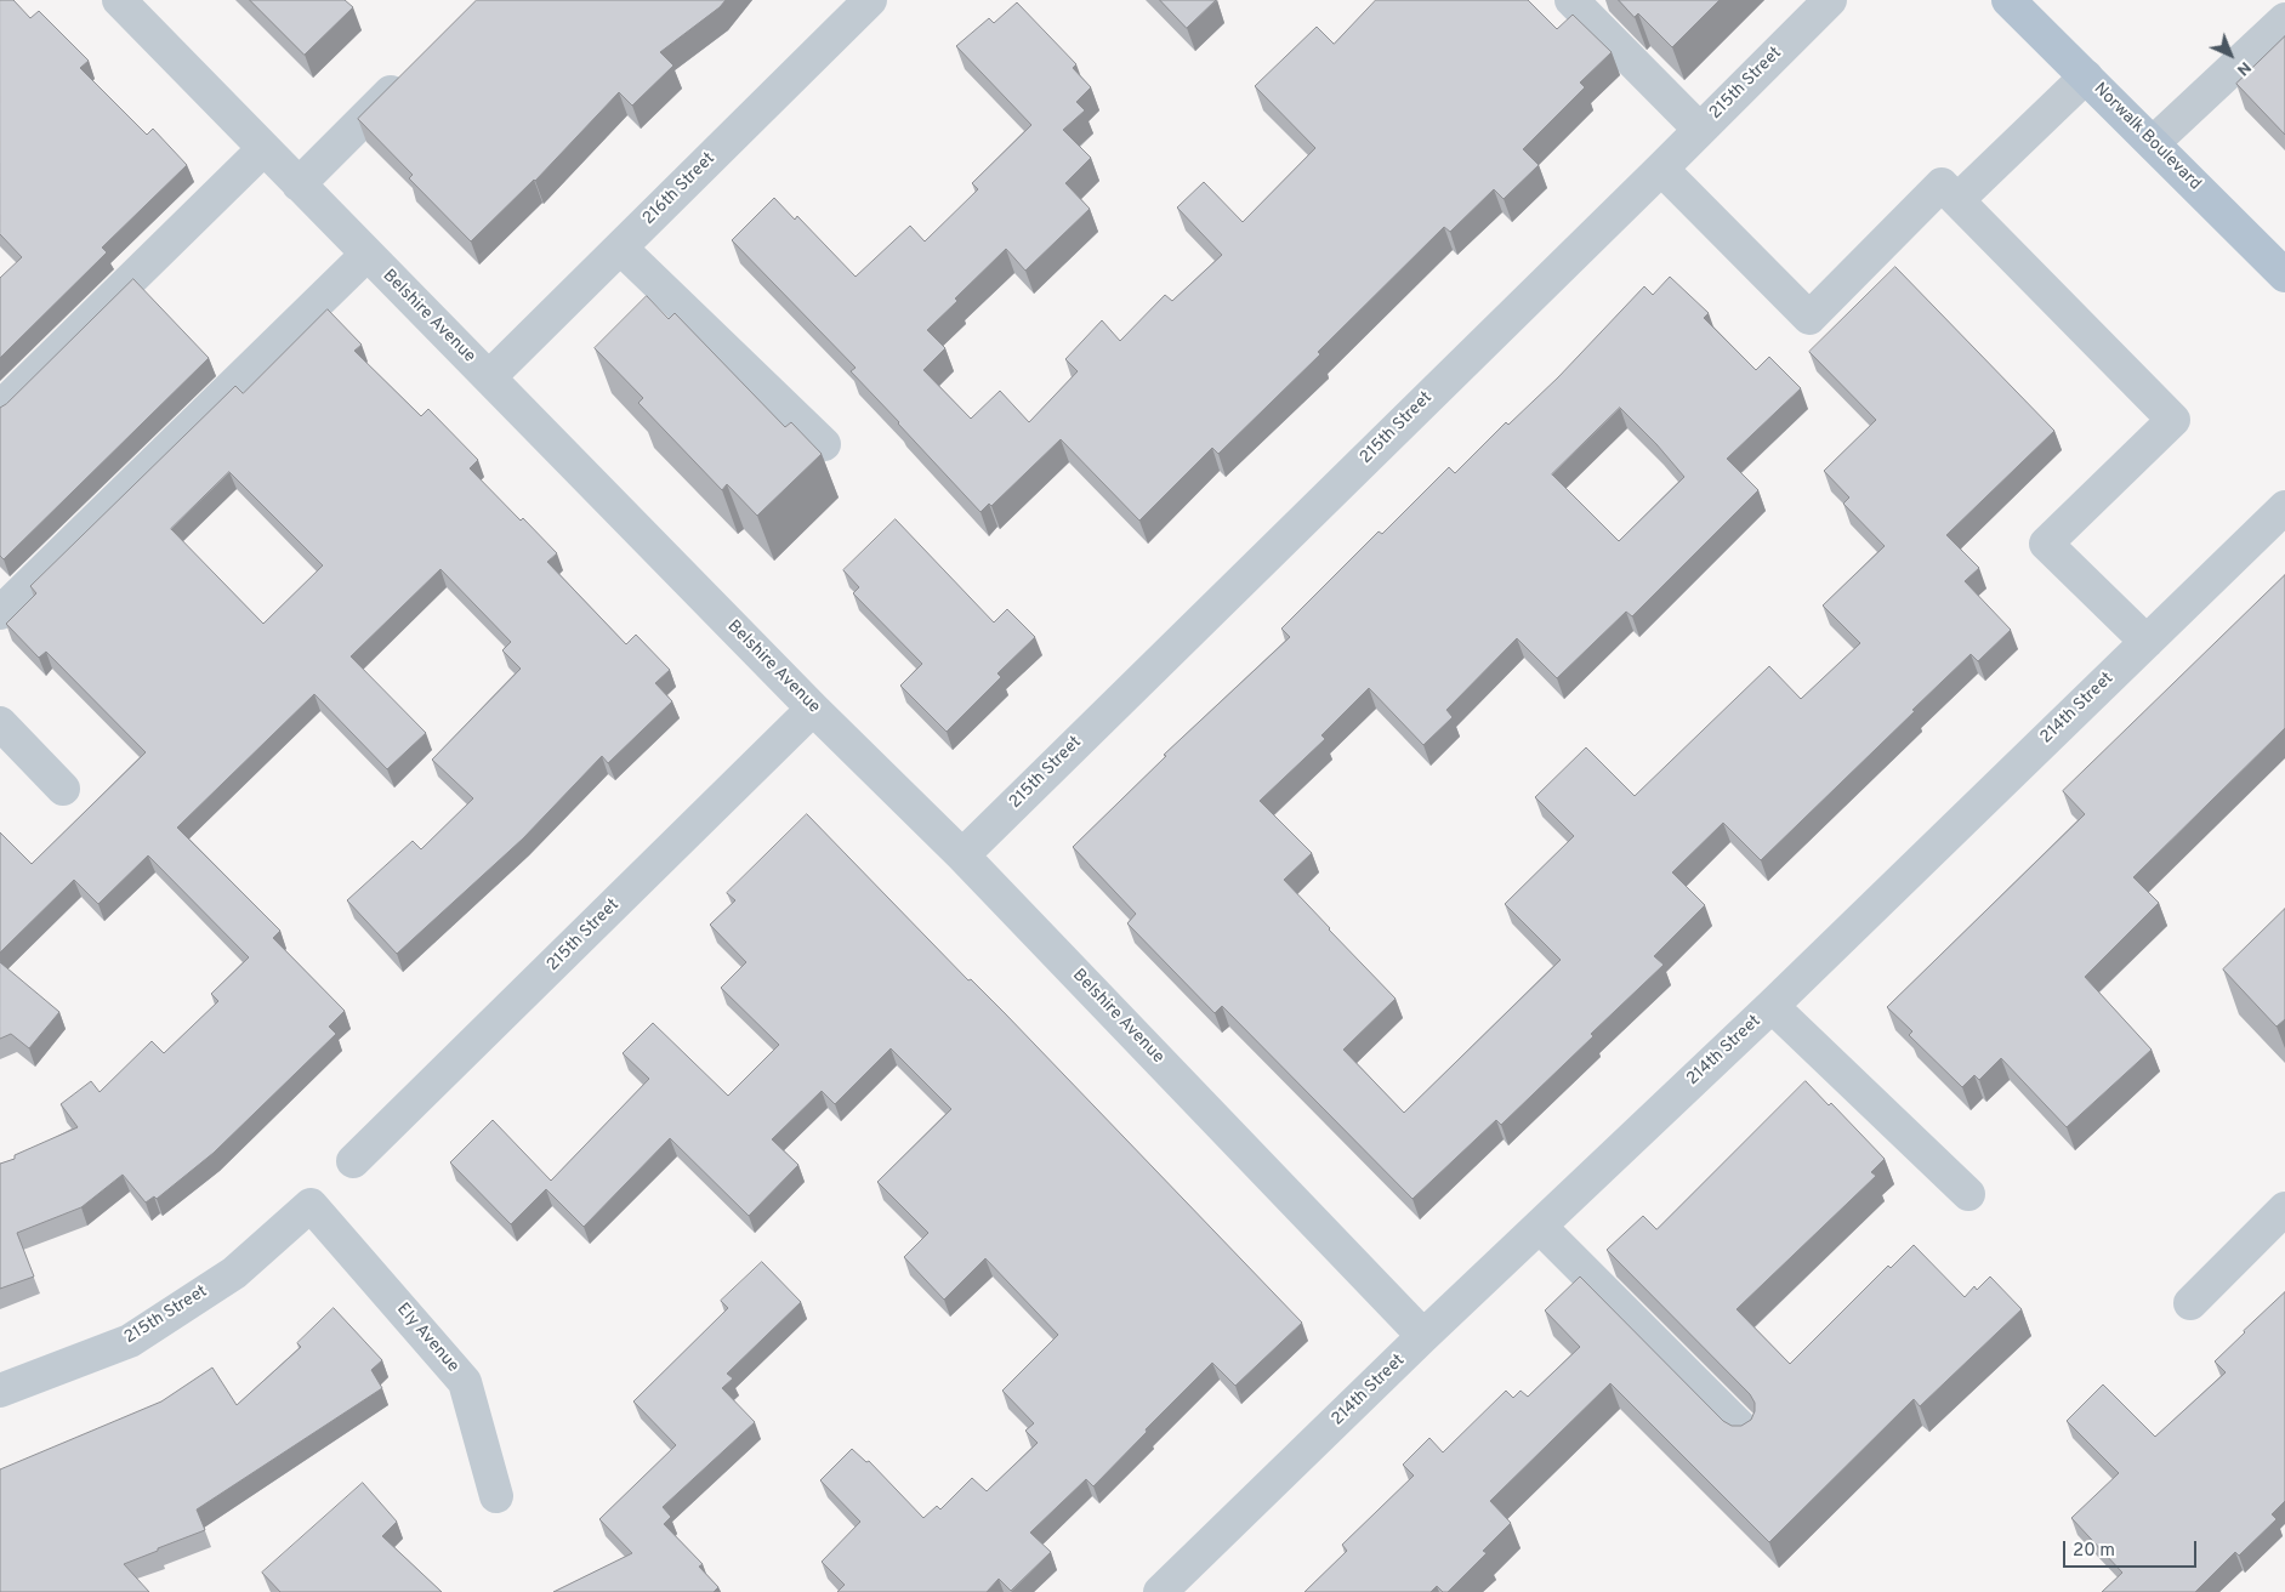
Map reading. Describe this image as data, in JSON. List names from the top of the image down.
{
  "streets": {
    "main road": ["Norwalk Boulevard"],
    "street": [
      "215th Street",
      "216th Street",
      "Belshire Avenue",
      "214th Street",
      "Ely Avenue"
    ]
  },
  "crossings": [
    ["215th Street", "Belshire Avenue"],
    ["215th Street", "Ely Avenue"],
    ["216th Street", "Belshire Avenue"],
    ["Belshire Avenue", "214th Street"]
  ],
  "scale_bar": "20 m",
  "north": "bottom right"
}
